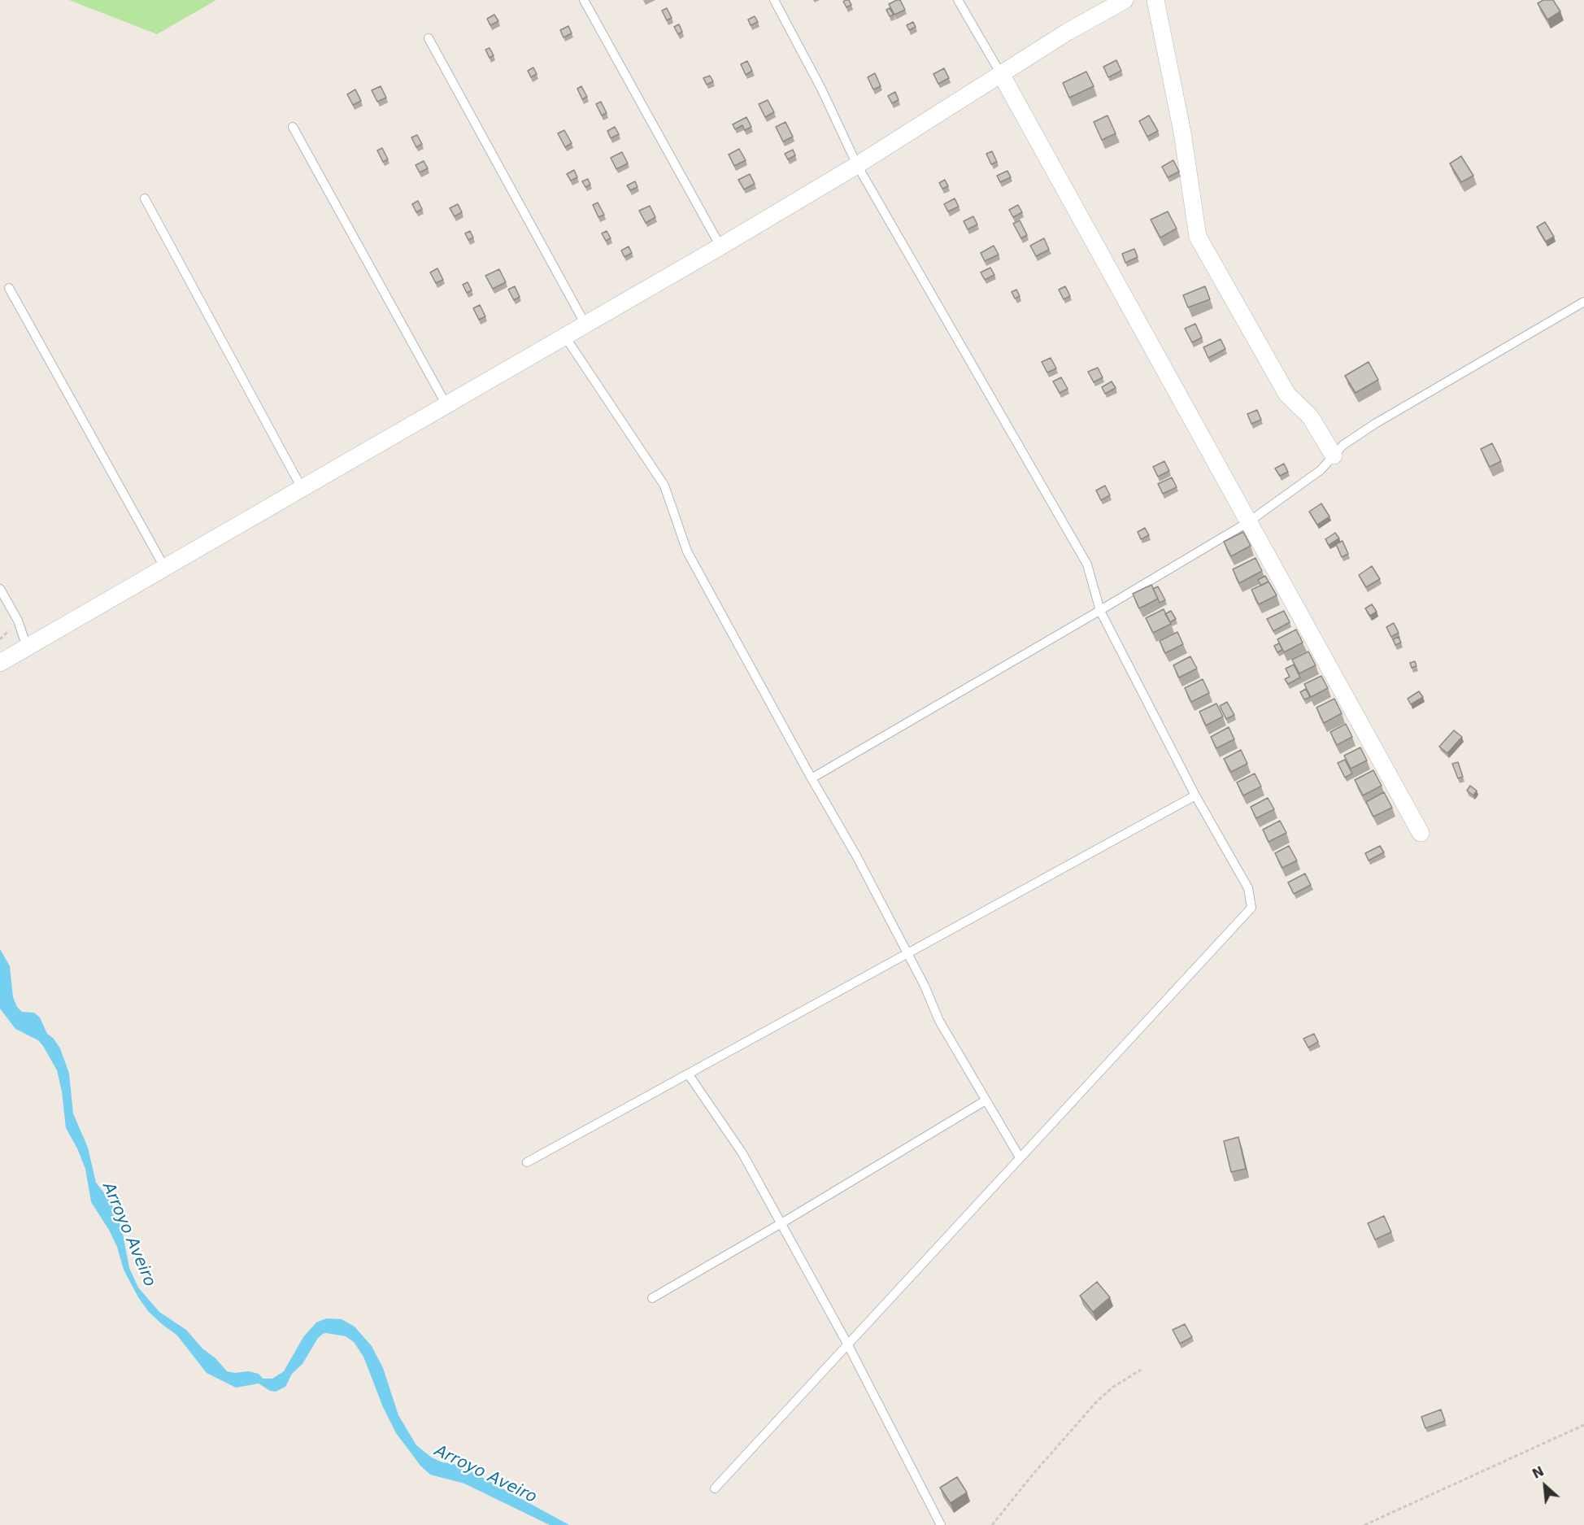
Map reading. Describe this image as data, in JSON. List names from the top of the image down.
{
  "water": ["Arroyo Aveiro"],
  "north": "top left"
}
